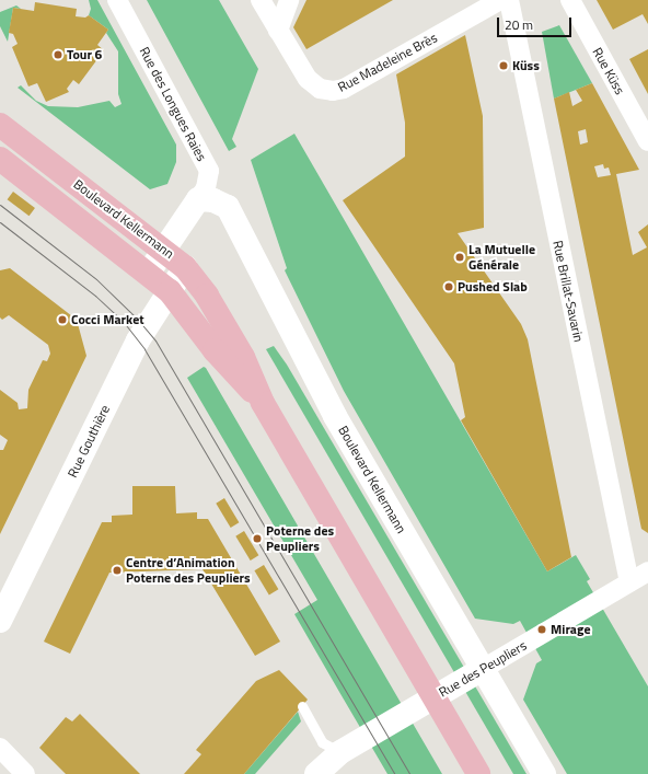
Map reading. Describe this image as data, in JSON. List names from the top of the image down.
{
  "streets": {
    "main road": [
      "Rue des Longues Raies",
      "Boulevard Kellermann",
      "Rue Gouthière",
      "Rue des Peupliers"
    ],
    "street": ["Rue Madeleine Brès", "Rue Küss", "Rue Brillat-Savarin"]
  },
  "crossings": [
    ["Rue des Longues Raies", "Boulevard Kellermann"],
    ["Boulevard Kellermann", "Rue Gouthière"],
    ["Boulevard Kellermann", "Rue des Peupliers"],
    ["Rue Brillat-Savarin", "Rue des Peupliers"]
  ],
  "places": [
    "Tour 6",
    "Küss",
    "La Mutuelle Générale",
    "Pushed Slab",
    "Cocci Market",
    "Poterne des Peupliers",
    "Centre d’Animation Poterne des Peupliers",
    "Mirage"
  ],
  "scale_bar": "20 m"
}
